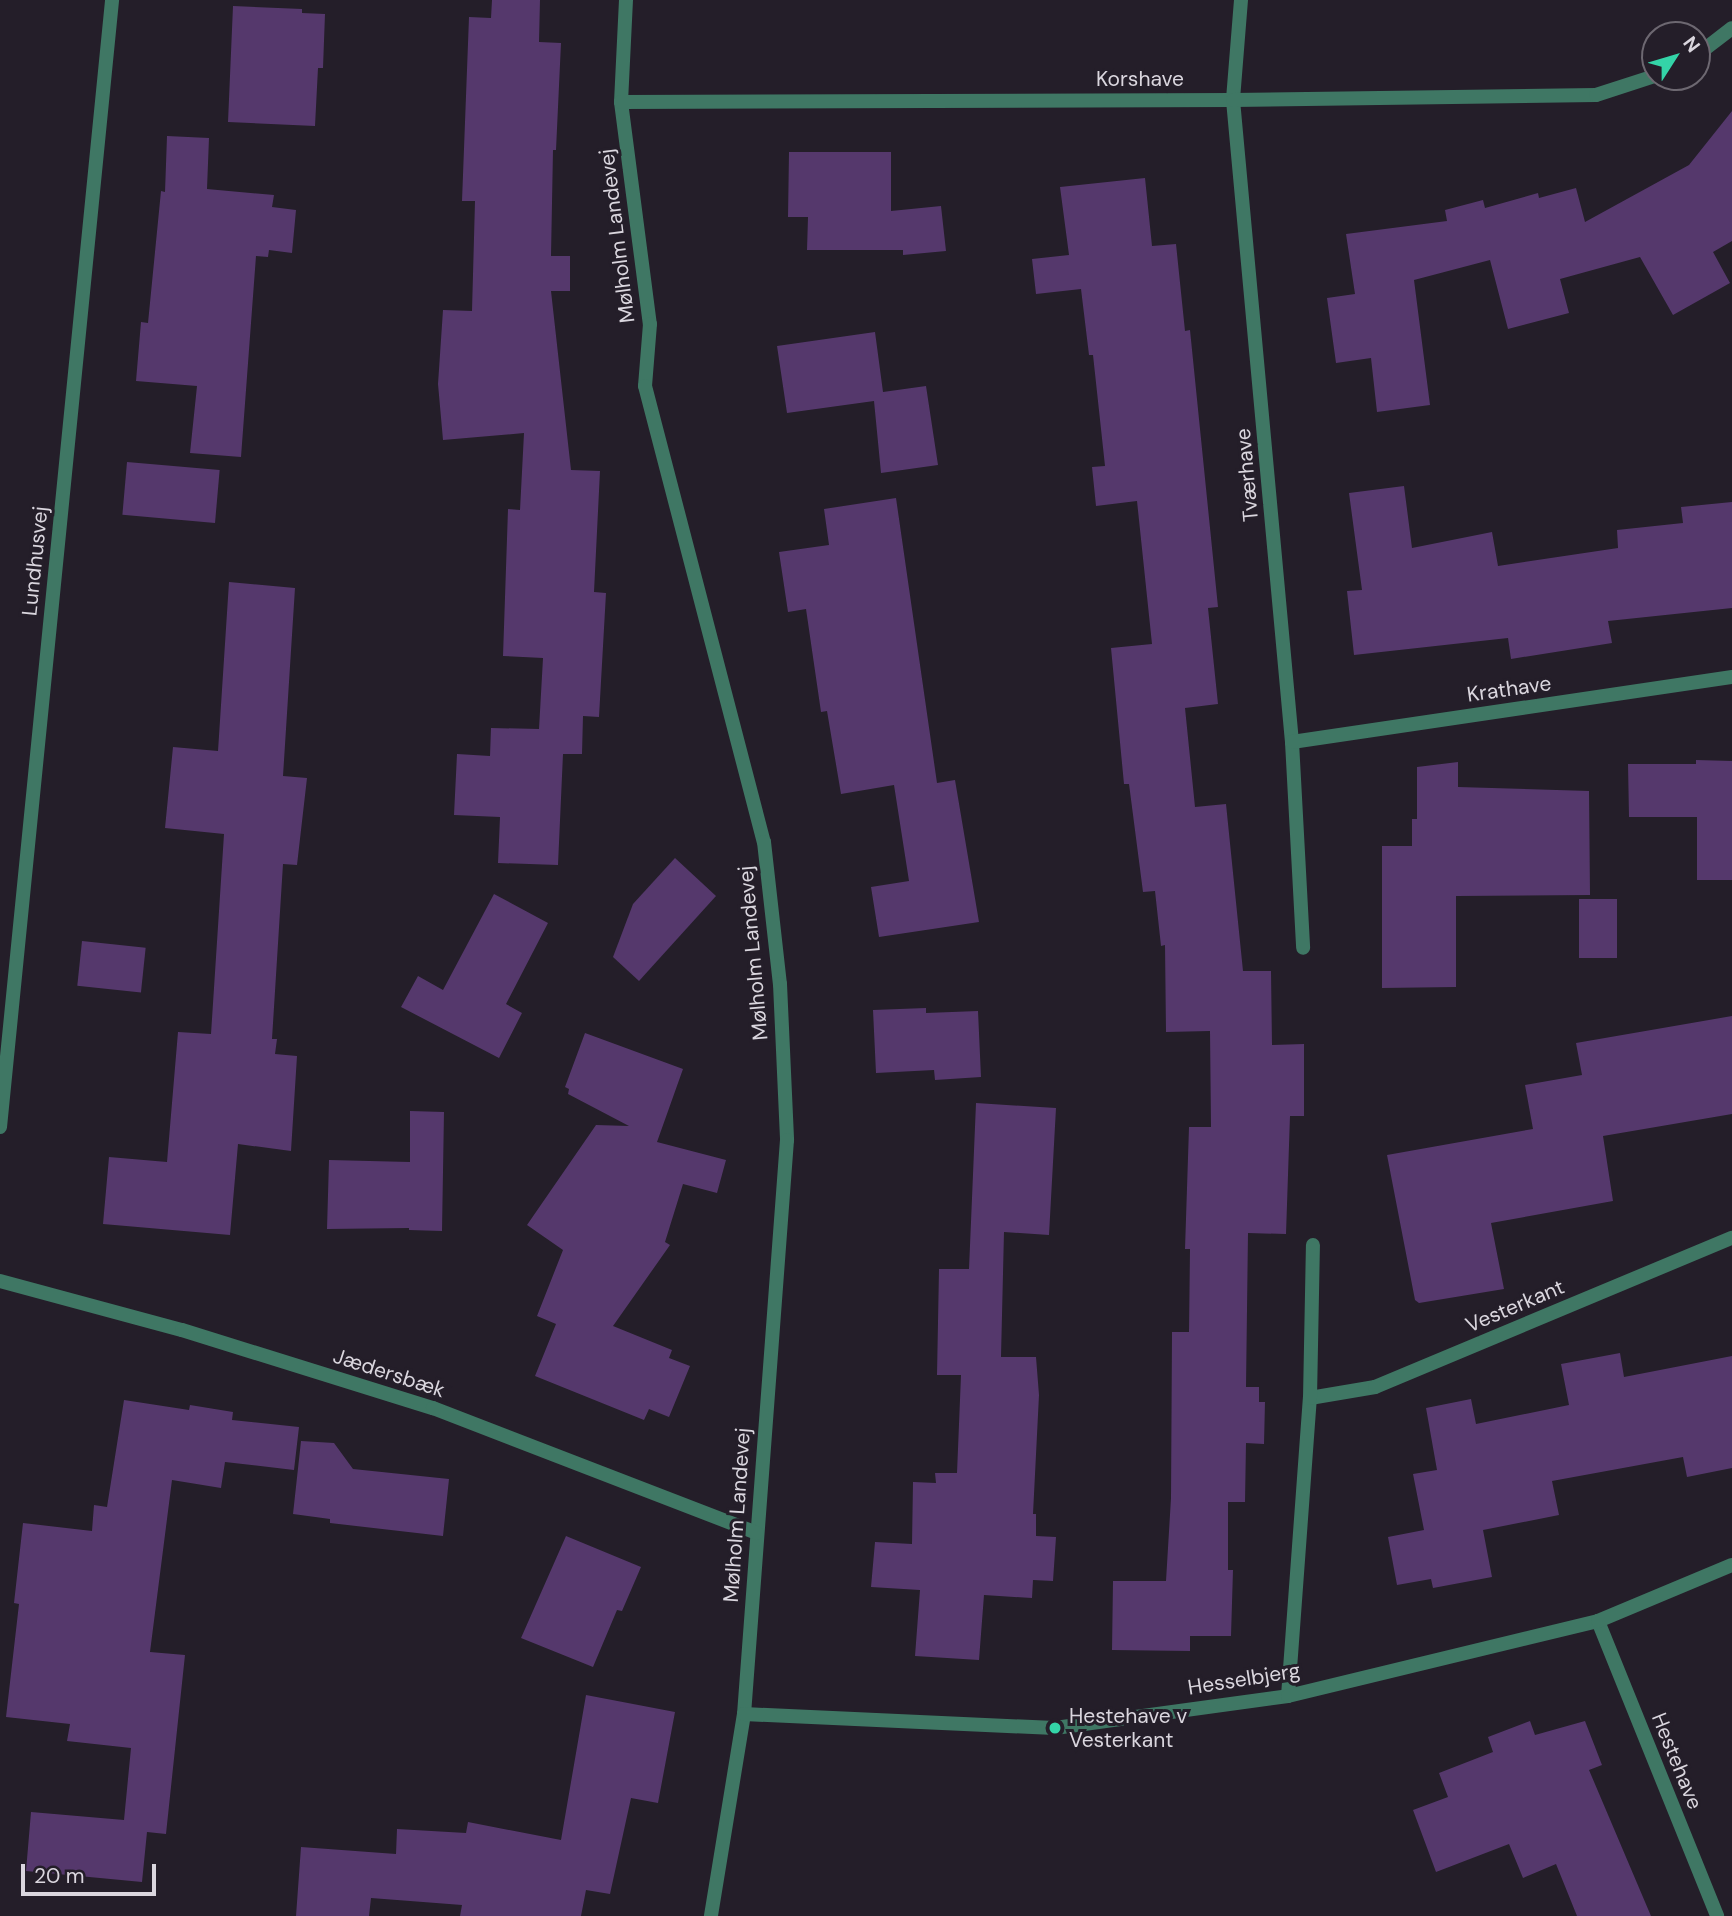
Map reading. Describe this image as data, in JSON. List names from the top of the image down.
{
  "streets": {
    "street": [
      "Korshave",
      "Mølholm Landevej",
      "Tværhave",
      "Lundhusvej",
      "Krathave",
      "Vesterkant",
      "Jædersbæk",
      "Hesselbjerg",
      "Hestehave"
    ]
  },
  "crossings": [
    ["Korshave", "Mølholm Landevej"],
    ["Korshave", "Tværhave"],
    ["Mølholm Landevej", "Jædersbæk"],
    ["Mølholm Landevej", "Hesselbjerg"],
    ["Tværhave", "Krathave"],
    ["Hesselbjerg", "Hestehave"]
  ],
  "places": ["Hestehave v Vesterkant"],
  "scale_bar": "20 m",
  "north": "top right"
}
